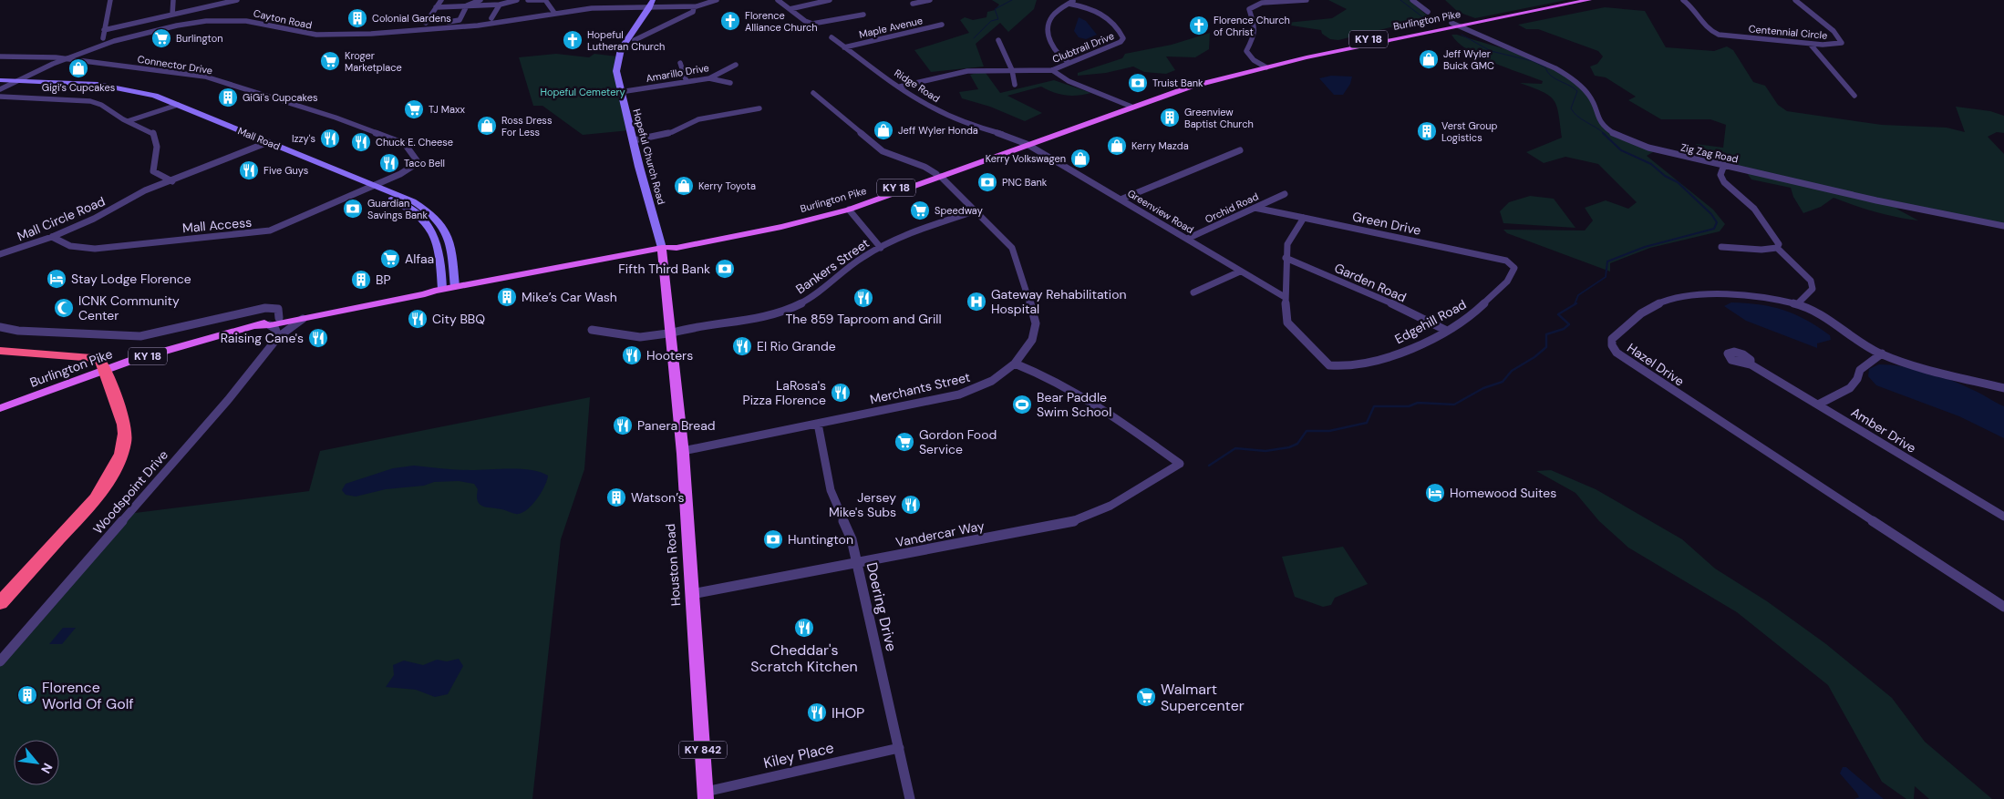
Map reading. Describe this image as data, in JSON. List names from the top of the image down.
{
  "streets": {
    "main road": [
      "Burlington Pike",
      "KY 18",
      "Mall Road",
      "Hopeful Church Road",
      "Houston Road",
      "KY 842"
    ],
    "street": [
      "Cayton Road",
      "Maple Avenue",
      "Centennial Circle",
      "Clubtrail Drive",
      "Connector Drive",
      "Amarillo Drive",
      "Ridge Road",
      "Zig Zag Road",
      "Orchid Road",
      "Greenview Road",
      "Mall Circle Road",
      "Green Drive",
      "Mall Access",
      "Bankers Street",
      "Garden Road",
      "Edgehill Road",
      "Hazel Drive",
      "Merchants Street",
      "Amber Drive",
      "Woodspoint Drive",
      "Vandercar Way",
      "Doering Drive",
      "Kiley Place"
    ]
  },
  "crossings": [
    ["Cayton Road", "Connector Drive"],
    ["Cayton Road", "Mall Road"],
    ["Cayton Road", "Hopeful Church Road"],
    ["Burlington Pike", "Ridge Road"],
    ["Burlington Pike", "Mall Road"],
    ["Burlington Pike", "Zig Zag Road"],
    ["Burlington Pike", "Hopeful Church Road"],
    ["Burlington Pike", "Greenview Road"],
    ["Burlington Pike", "Merchants Street"],
    ["Burlington Pike", "Woodspoint Drive"],
    ["Burlington Pike", "Houston Road"],
    ["Maple Avenue", "Ridge Road"],
    ["Clubtrail Drive", "Ridge Road"],
    ["Connector Drive", "Mall Road"],
    ["Connector Drive", "Mall Access"],
    ["Amarillo Drive", "Hopeful Church Road"],
    ["Ridge Road", "Greenview Road"],
    ["Mall Road", "Mall Access"],
    ["Hopeful Church Road", "Houston Road"],
    ["Orchid Road", "Greenview Road"],
    ["Orchid Road", "Green Drive"],
    ["Greenview Road", "Edgehill Road"],
    ["Mall Circle Road", "Mall Access"],
    ["Green Drive", "Edgehill Road"],
    ["Bankers Street", "Merchants Street"],
    ["Bankers Street", "Houston Road"],
    ["Garden Road", "Edgehill Road"],
    ["Merchants Street", "Vandercar Way"],
    ["Merchants Street", "Houston Road"],
    ["Merchants Street", "Doering Drive"],
    ["Vandercar Way", "Houston Road"],
    ["Vandercar Way", "Doering Drive"],
    ["Houston Road", "Kiley Place"],
    ["Doering Drive", "Kiley Place"]
  ],
  "parks": ["Hopeful Cemetery"],
  "places": {
    "building": [
      "Colonial Gardens",
      "GiGi's Cupcakes",
      "Greenview Baptist Church",
      "Verst Group Logistics",
      "BP",
      "Mike’s Car Wash",
      "Watson’s",
      "Florence World Of Golf"
    ],
    "church": ["Florence Alliance Church", "Florence Church of Christ", "Hopeful Lutheran Church"],
    "supermarket": [
      "Burlington",
      "Kroger Marketplace",
      "TJ Maxx",
      "Speedway",
      "Alfaa",
      "Gordon Food Service",
      "Walmart Supercenter"
    ],
    "shop": [
      "Jeff Wyler Buick GMC",
      "Gigi’s Cupcakes",
      "Ross Dress For Less",
      "Jeff Wyler Honda",
      "Kerry Mazda",
      "Kerry Volkswagen",
      "Kerry Toyota"
    ],
    "bank": [
      "Truist Bank",
      "PNC Bank",
      "Guardian Savings Bank",
      "Fifth Third Bank",
      "Huntington"
    ],
    "restaurant": [
      "Izzy's",
      "Chuck E. Cheese",
      "Taco Bell",
      "Five Guys",
      "The 859 Taproom and Grill",
      "City BBQ",
      "Raising Cane's",
      "El Rio Grande",
      "Hooters",
      "LaRosa's Pizza Florence",
      "Panera Bread",
      "Jersey Mike's Subs",
      "Cheddar's Scratch Kitchen",
      "IHOP"
    ],
    "hotel": ["Stay Lodge Florence", "Homewood Suites"],
    "hospital": ["Gateway Rehabilitation Hospital"],
    "mosque": ["ICNK Community Center"],
    "sports": ["Bear Paddle Swim School"]
  },
  "north": "bottom right"
}
